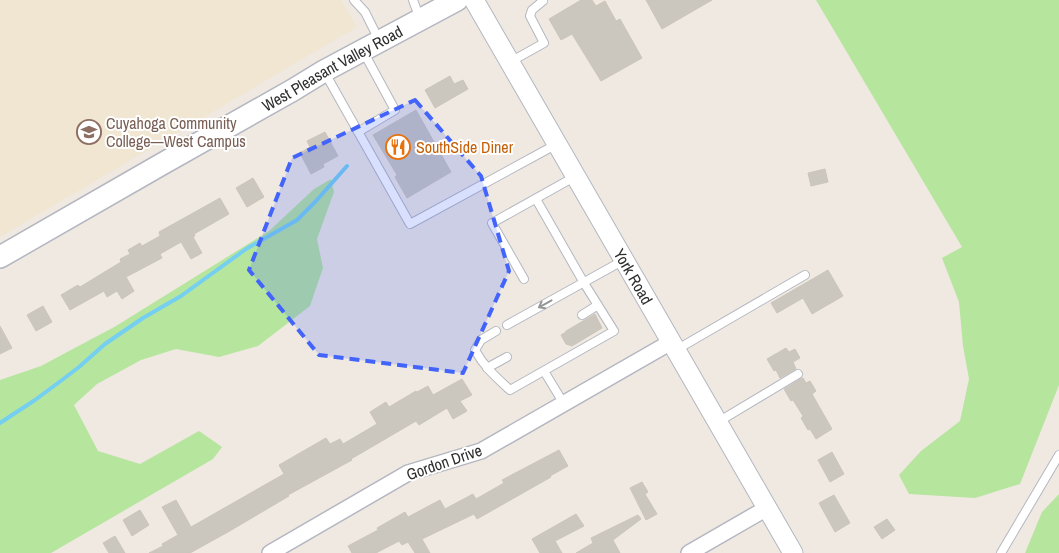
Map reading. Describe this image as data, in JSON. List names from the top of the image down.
{
  "streets": {
    "main road": ["West Pleasant Valley Road"],
    "street": ["York Road", "Gordon Drive"]
  },
  "crossings": [
    ["York Road", "Gordon Drive"]
  ],
  "places": {
    "school or university": ["Cuyahoga Community College—West Campus"],
    "restaurant": ["SouthSide Diner"]
  }
}
